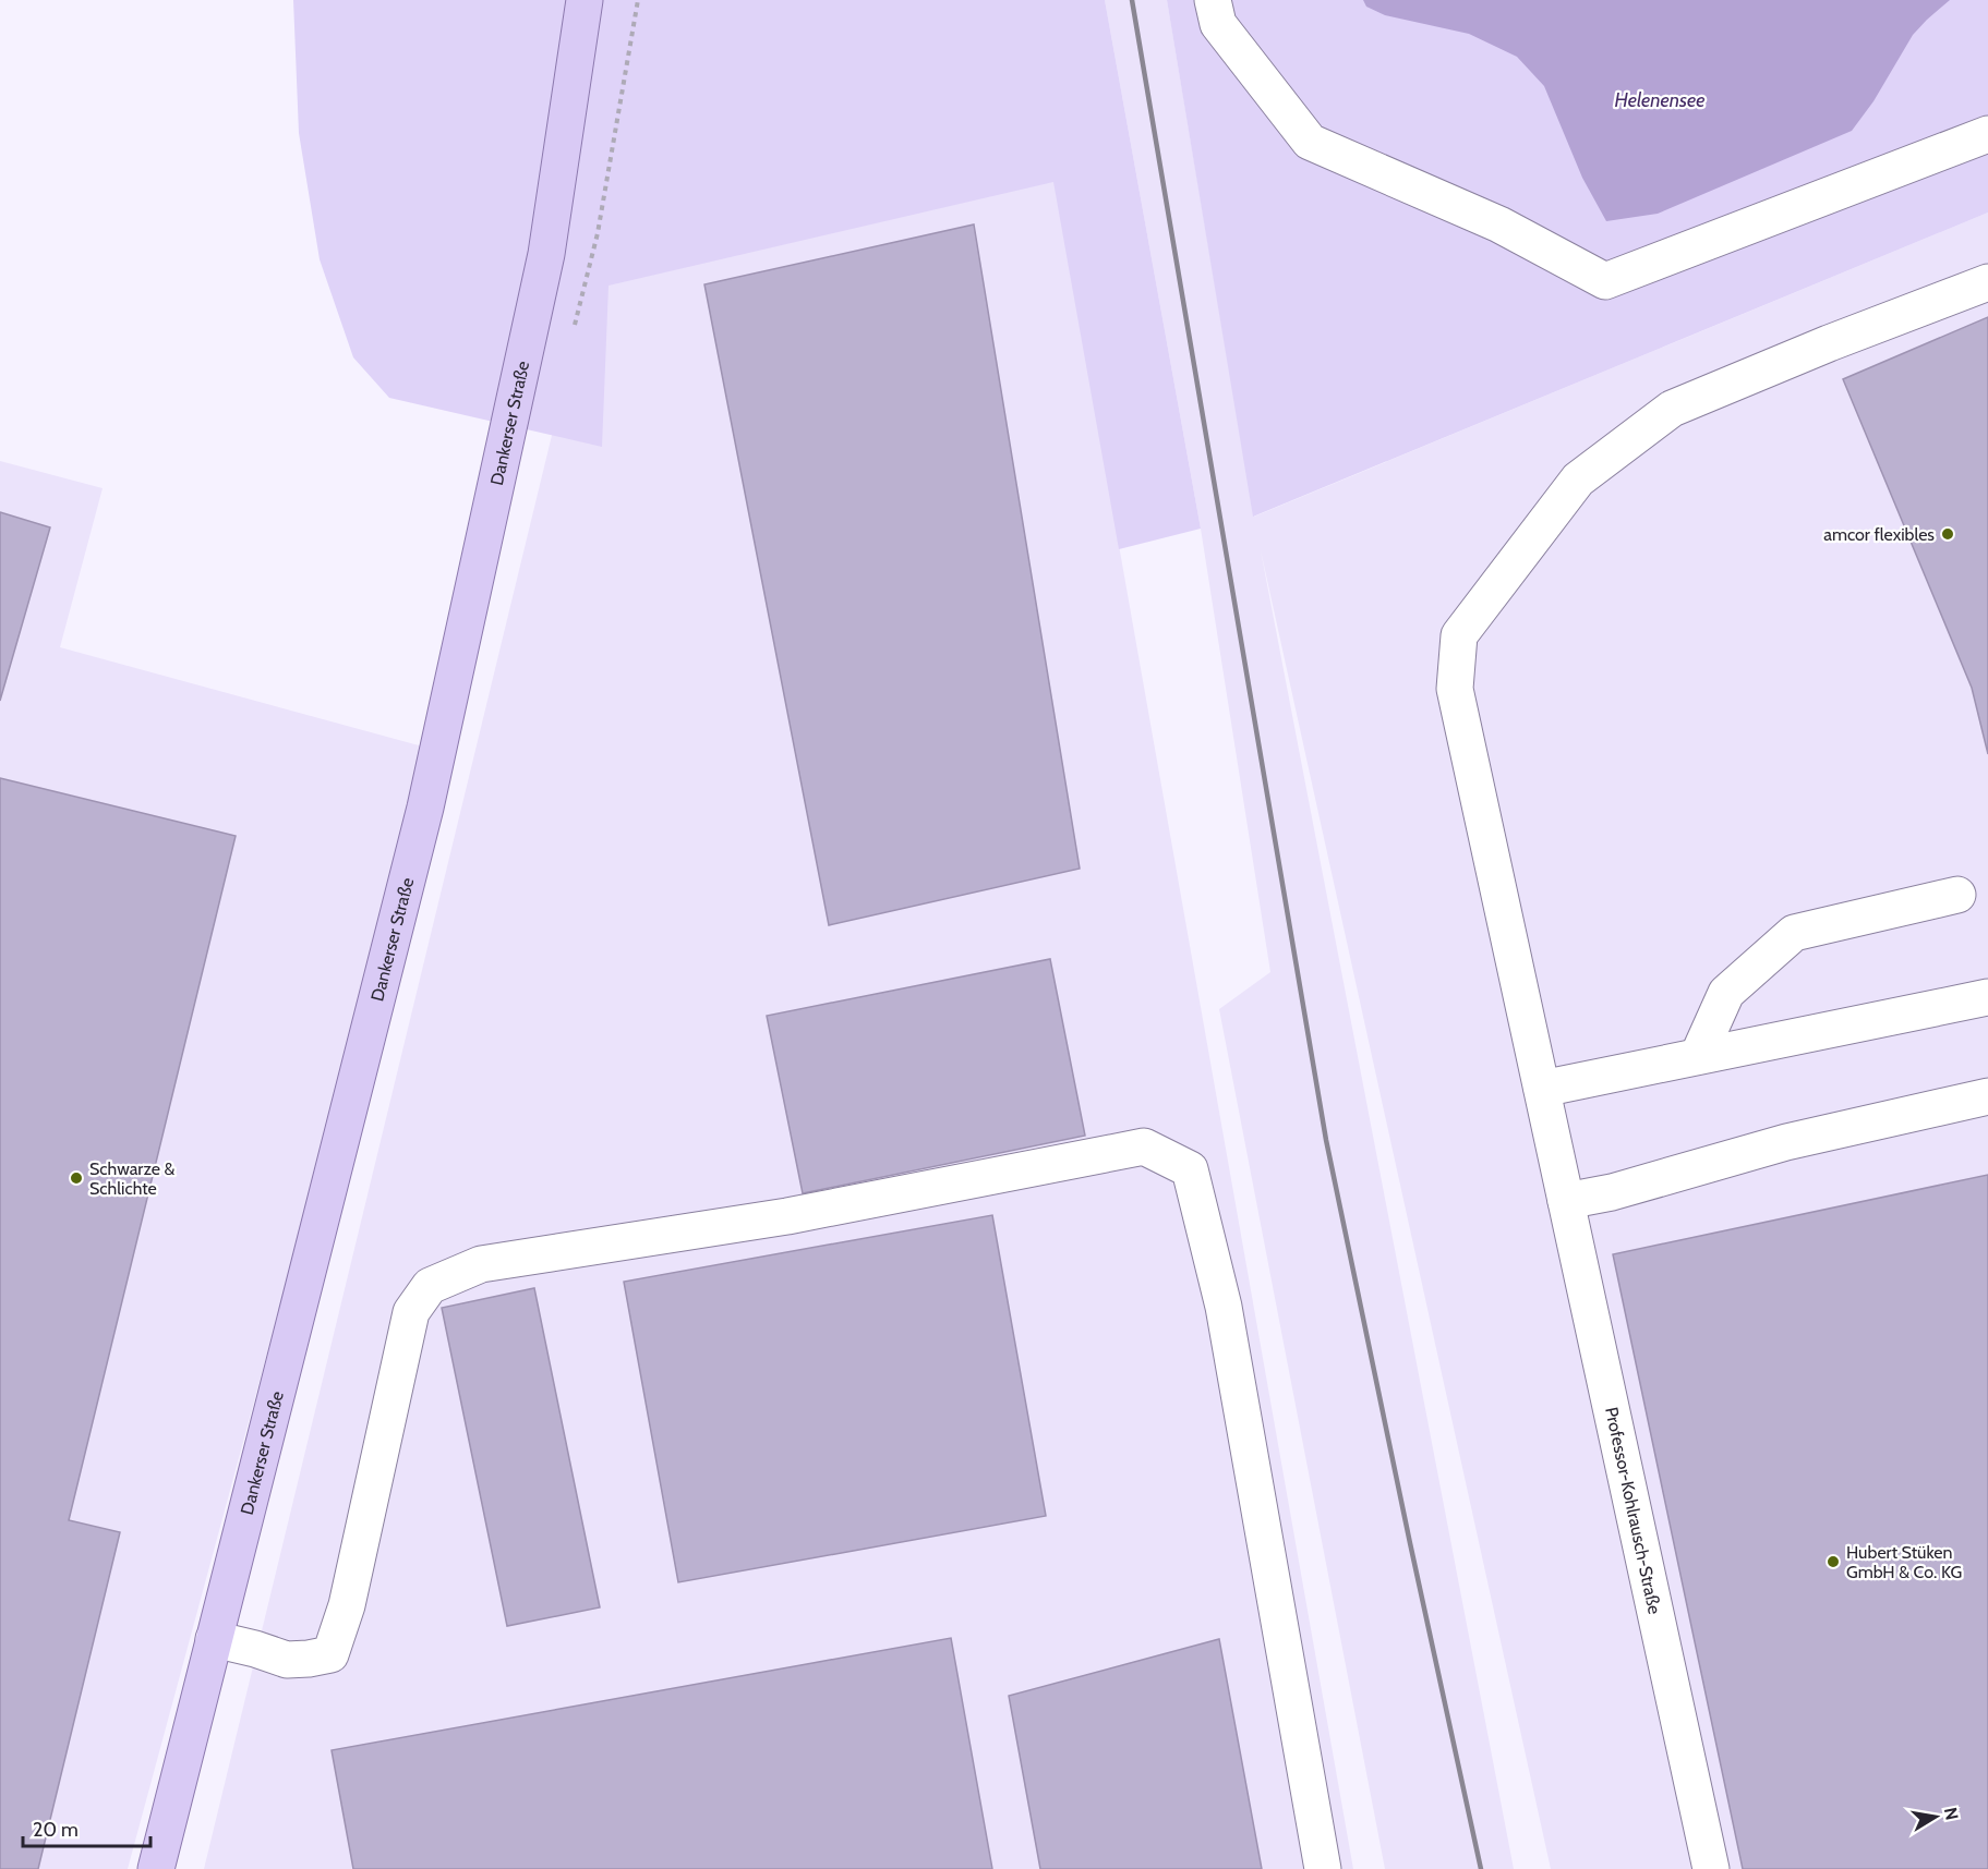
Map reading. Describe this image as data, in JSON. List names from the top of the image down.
{
  "streets": {
    "main road": ["Dankerser Straße"],
    "street": ["Professor-Kohlrausch-Straße"]
  },
  "water": ["Helenensee"],
  "places": ["amcor flexibles", "Schwarze & Schlichte", "Hubert Stüken GmbH & Co. KG"],
  "scale_bar": "20 m",
  "north": "right"
}
